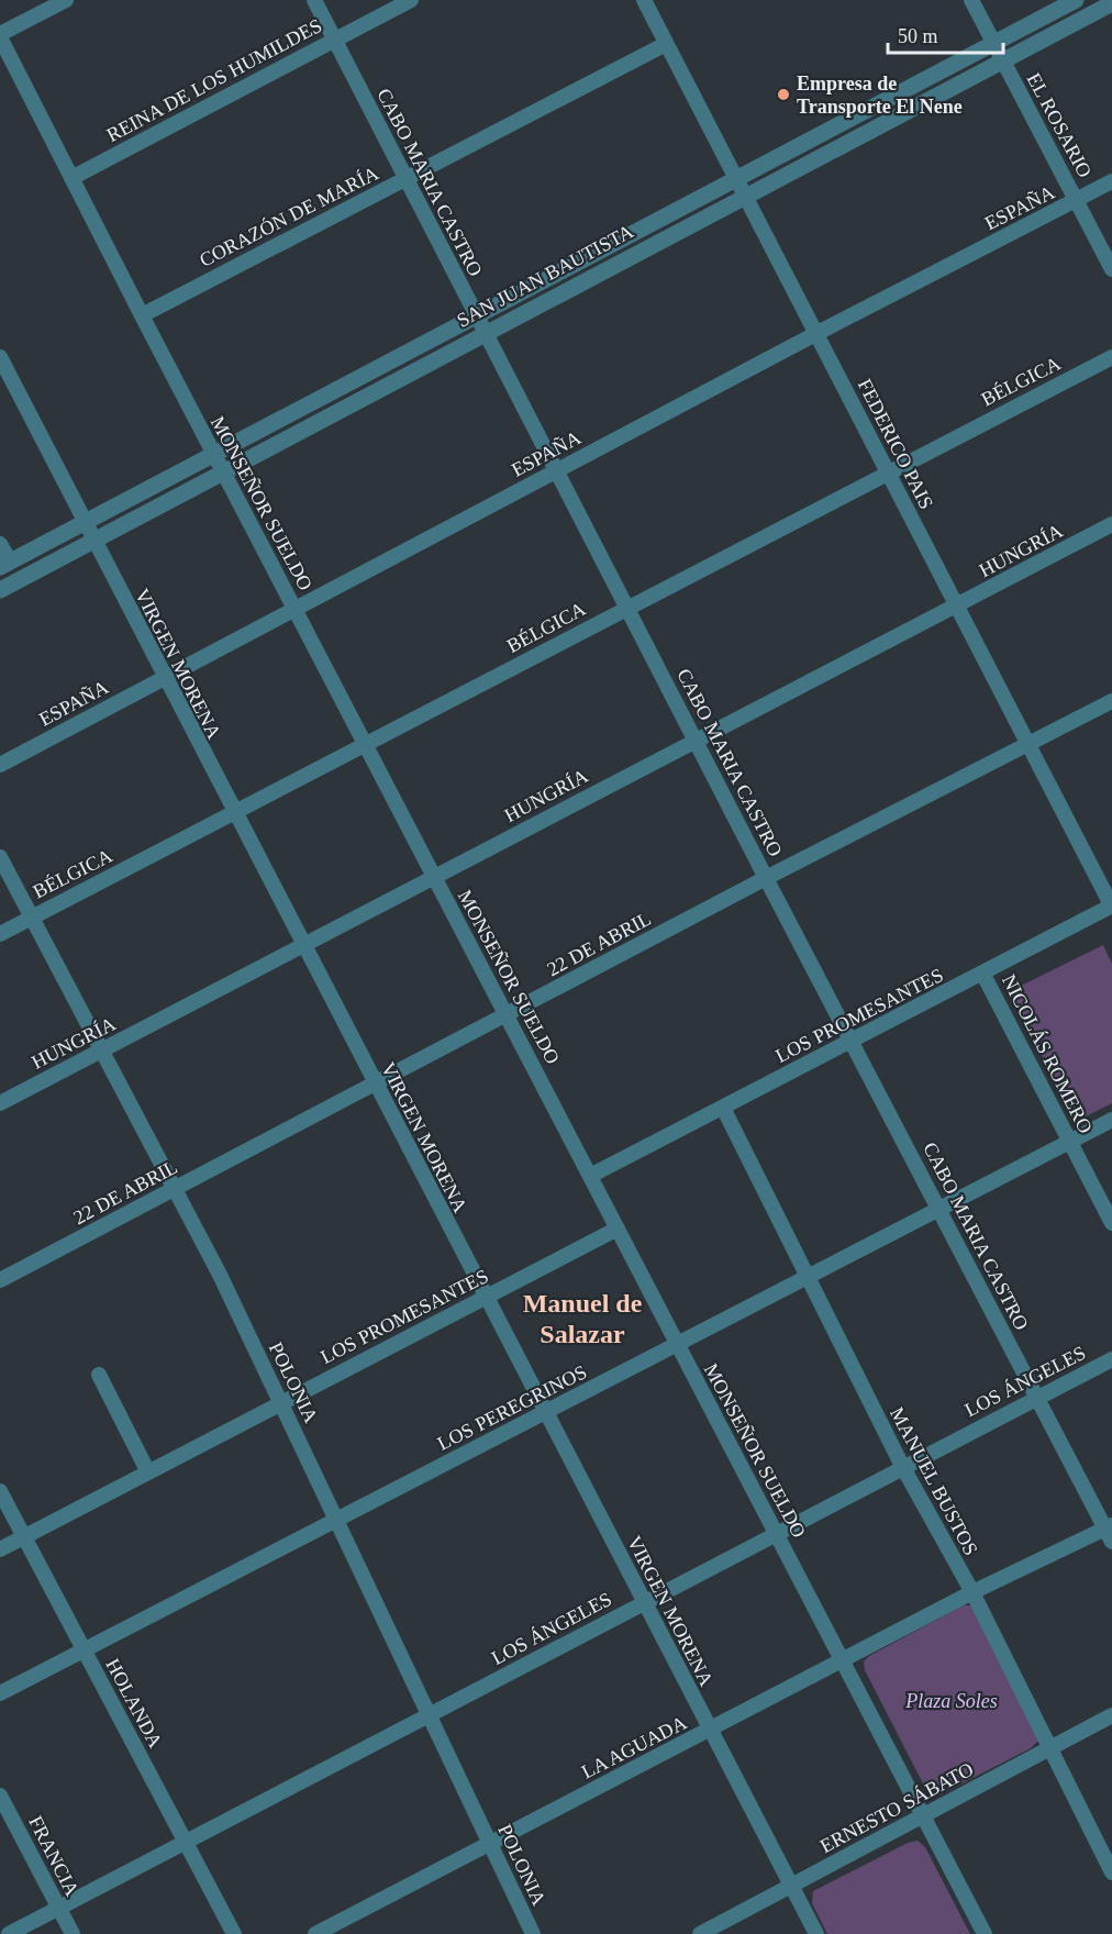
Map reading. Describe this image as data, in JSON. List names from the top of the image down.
{
  "streets": {
    "street": [
      "REINA DE LOS HUMILDES",
      "EL ROSARIO",
      "CABO MARIA CASTRO",
      "ESPAÑA",
      "CORAZÓN DE MARÍA",
      "SAN JUAN BAUTISTA",
      "BÉLGICA",
      "FEDERICO PAIS",
      "MONSEÑOR SUELDO",
      "HUNGRÍA",
      "VIRGEN MORENA",
      "22 DE ABRIL",
      "LOS PROMESANTES",
      "NICOLÁS ROMERO",
      "LOS ÁNGELES",
      "POLONIA",
      "LOS PEREGRINOS",
      "MANUEL BUSTOS",
      "HOLANDA",
      "LA AGUADA",
      "ERNESTO SÁBATO",
      "FRANCIA"
    ]
  },
  "crossings": [
    ["REINA DE LOS HUMILDES", "CABO MARIA CASTRO"],
    ["REINA DE LOS HUMILDES", "MONSEÑOR SUELDO"],
    ["EL ROSARIO", "ESPAÑA"],
    ["EL ROSARIO", "SAN JUAN BAUTISTA"],
    ["CABO MARIA CASTRO", "ESPAÑA"],
    ["CABO MARIA CASTRO", "CORAZÓN DE MARÍA"],
    ["CABO MARIA CASTRO", "SAN JUAN BAUTISTA"],
    ["CABO MARIA CASTRO", "BÉLGICA"],
    ["CABO MARIA CASTRO", "HUNGRÍA"],
    ["CABO MARIA CASTRO", "22 DE ABRIL"],
    ["CABO MARIA CASTRO", "LOS PROMESANTES"],
    ["CABO MARIA CASTRO", "LOS ÁNGELES"],
    ["CABO MARIA CASTRO", "LOS PEREGRINOS"],
    ["CABO MARIA CASTRO", "LA AGUADA"],
    ["ESPAÑA", "FEDERICO PAIS"],
    ["ESPAÑA", "MONSEÑOR SUELDO"],
    ["ESPAÑA", "VIRGEN MORENA"],
    ["CORAZÓN DE MARÍA", "FEDERICO PAIS"],
    ["CORAZÓN DE MARÍA", "MONSEÑOR SUELDO"],
    ["SAN JUAN BAUTISTA", "FEDERICO PAIS"],
    ["SAN JUAN BAUTISTA", "MONSEÑOR SUELDO"],
    ["SAN JUAN BAUTISTA", "VIRGEN MORENA"],
    ["BÉLGICA", "FEDERICO PAIS"],
    ["BÉLGICA", "MONSEÑOR SUELDO"],
    ["BÉLGICA", "VIRGEN MORENA"],
    ["BÉLGICA", "POLONIA"],
    ["FEDERICO PAIS", "HUNGRÍA"],
    ["FEDERICO PAIS", "22 DE ABRIL"],
    ["FEDERICO PAIS", "LOS PROMESANTES"],
    ["MONSEÑOR SUELDO", "HUNGRÍA"],
    ["MONSEÑOR SUELDO", "22 DE ABRIL"],
    ["MONSEÑOR SUELDO", "LOS PROMESANTES"],
    ["MONSEÑOR SUELDO", "LOS ÁNGELES"],
    ["MONSEÑOR SUELDO", "LOS PEREGRINOS"],
    ["MONSEÑOR SUELDO", "LA AGUADA"],
    ["MONSEÑOR SUELDO", "ERNESTO SÁBATO"],
    ["HUNGRÍA", "VIRGEN MORENA"],
    ["HUNGRÍA", "POLONIA"],
    ["VIRGEN MORENA", "22 DE ABRIL"],
    ["VIRGEN MORENA", "LOS PROMESANTES"],
    ["VIRGEN MORENA", "LOS ÁNGELES"],
    ["VIRGEN MORENA", "LOS PEREGRINOS"],
    ["VIRGEN MORENA", "LA AGUADA"],
    ["VIRGEN MORENA", "ERNESTO SÁBATO"],
    ["22 DE ABRIL", "POLONIA"],
    ["LOS PROMESANTES", "NICOLÁS ROMERO"],
    ["LOS PROMESANTES", "POLONIA"],
    ["LOS PROMESANTES", "MANUEL BUSTOS"],
    ["LOS PROMESANTES", "HOLANDA"],
    ["NICOLÁS ROMERO", "LOS PEREGRINOS"],
    ["LOS ÁNGELES", "POLONIA"],
    ["LOS ÁNGELES", "MANUEL BUSTOS"],
    ["LOS ÁNGELES", "HOLANDA"],
    ["LOS ÁNGELES", "FRANCIA"],
    ["POLONIA", "LOS PEREGRINOS"],
    ["POLONIA", "LA AGUADA"],
    ["LOS PEREGRINOS", "MANUEL BUSTOS"],
    ["LOS PEREGRINOS", "HOLANDA"],
    ["MANUEL BUSTOS", "LA AGUADA"],
    ["MANUEL BUSTOS", "ERNESTO SÁBATO"]
  ],
  "districts": ["Manuel de Salazar"],
  "parks": ["Plaza Soles"],
  "places": ["Empresa de Transporte El Nene"],
  "scale_bar": "50 m"
}
